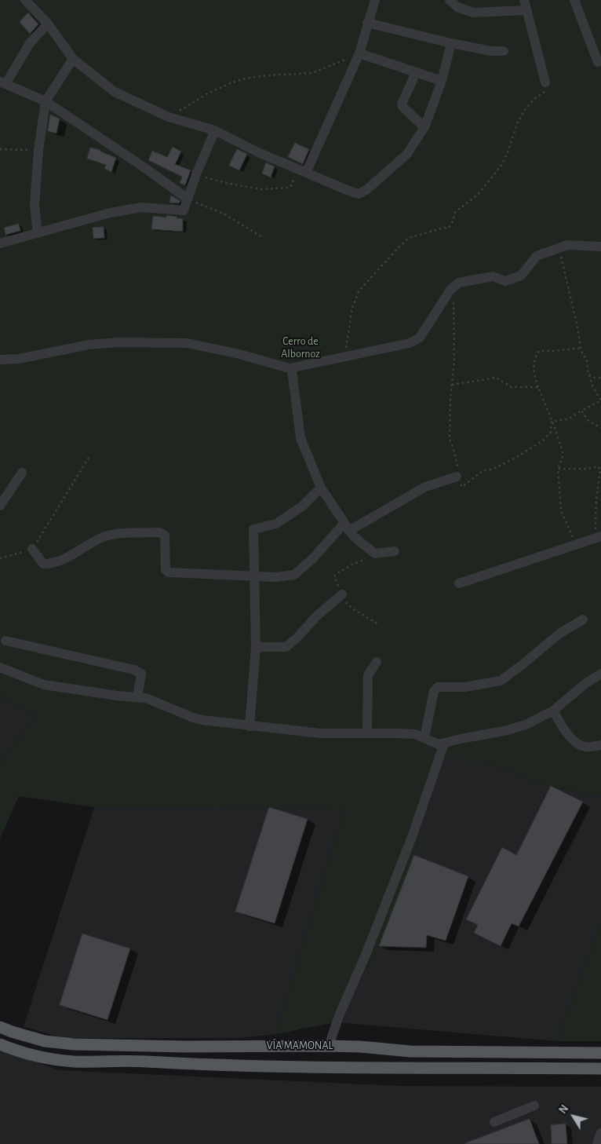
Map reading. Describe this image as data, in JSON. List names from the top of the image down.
{
  "streets": {
    "main road": ["VÍA MAMONAL"]
  },
  "parks": ["Cerro de Albornoz"],
  "north": "top left"
}
